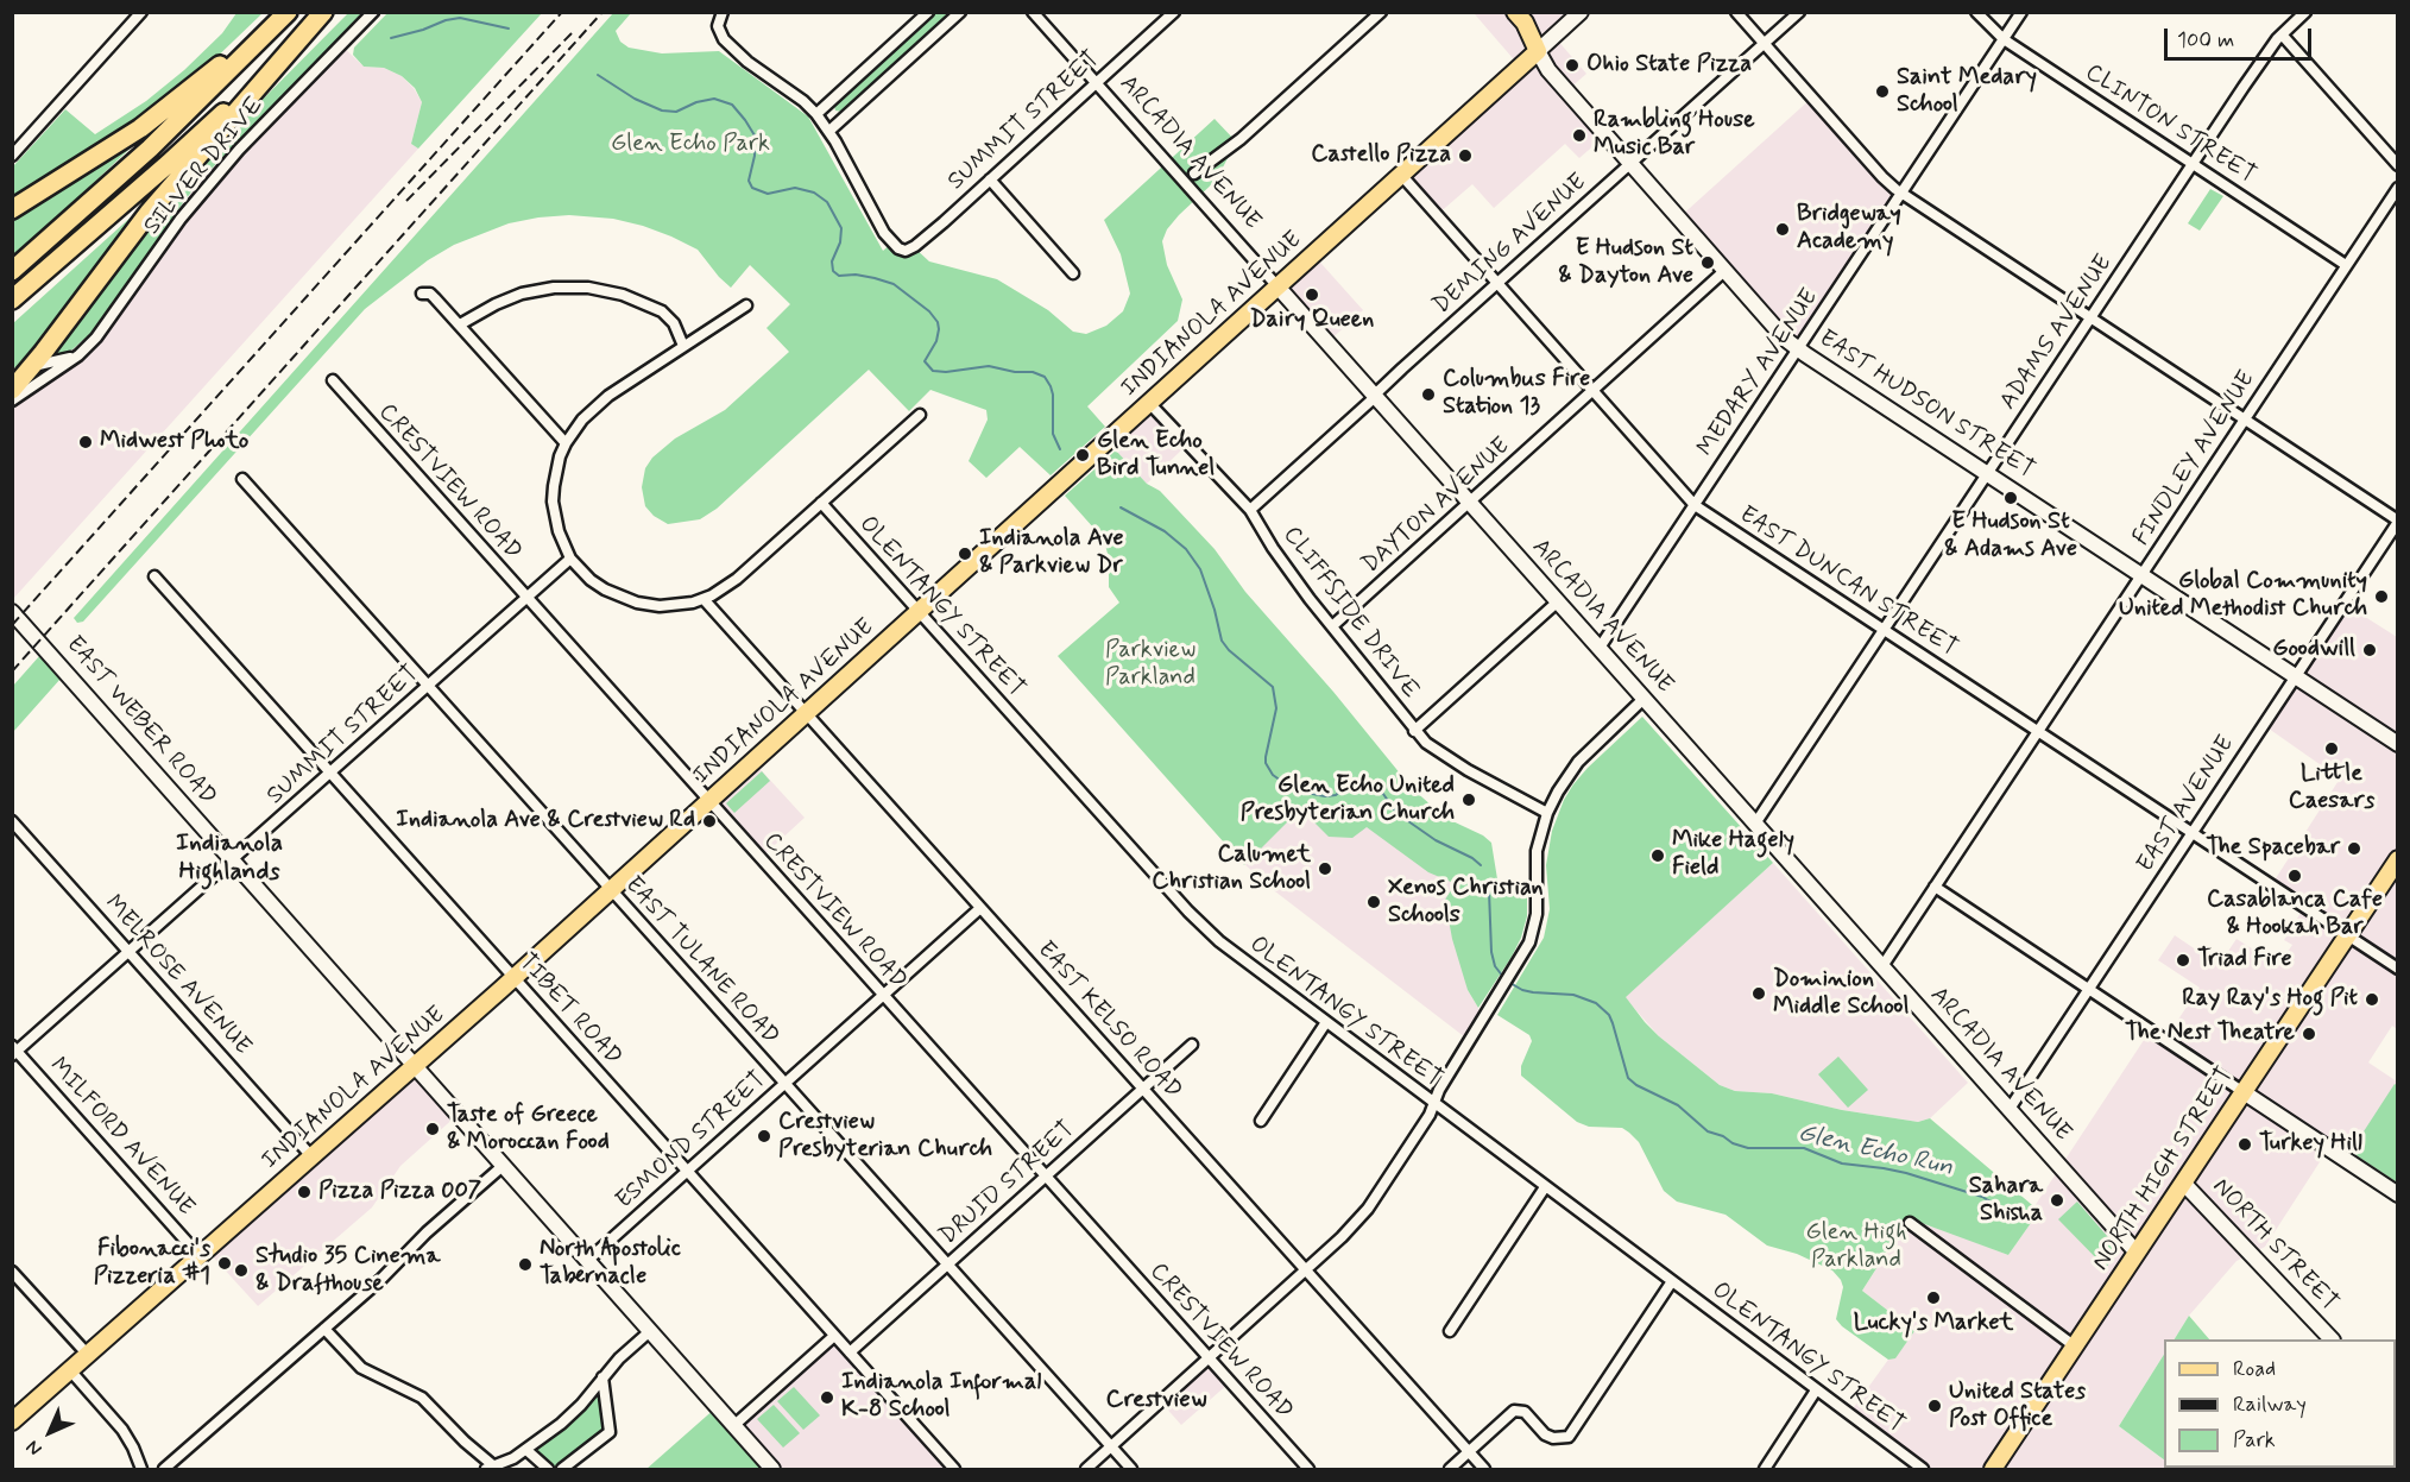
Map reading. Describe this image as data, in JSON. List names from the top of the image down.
{
  "streets": {
    "main road": ["INDIANOLA AVENUE", "EAST HUDSON STREET", "NORTH HIGH STREET"],
    "street": [
      "SUMMIT STREET",
      "CLINTON STREET",
      "ARCADIA AVENUE",
      "SILVER DRIVE",
      "DEMING AVENUE",
      "ADAMS AVENUE",
      "MEDARY AVENUE",
      "FINDLEY AVENUE",
      "CRESTVIEW ROAD",
      "DAYTON AVENUE",
      "EAST DUNCAN STREET",
      "OLENTANGY STREET",
      "CLIFFSIDE DRIVE",
      "EAST WEBER ROAD",
      "EAST AVENUE",
      "EAST TULANE ROAD",
      "MELROSE AVENUE",
      "TIBET ROAD",
      "EAST KELSO ROAD",
      "MILFORD AVENUE",
      "ESMOND STREET",
      "DRUID STREET",
      "NORTH STREET"
    ]
  },
  "crossings": [
    ["SUMMIT STREET", "ARCADIA AVENUE"],
    ["SUMMIT STREET", "CRESTVIEW ROAD"],
    ["SUMMIT STREET", "EAST WEBER ROAD"],
    ["SUMMIT STREET", "EAST TULANE ROAD"],
    ["SUMMIT STREET", "MELROSE AVENUE"],
    ["SUMMIT STREET", "TIBET ROAD"],
    ["SUMMIT STREET", "MILFORD AVENUE"],
    ["CLINTON STREET", "ADAMS AVENUE"],
    ["CLINTON STREET", "MEDARY AVENUE"],
    ["CLINTON STREET", "FINDLEY AVENUE"],
    ["ARCADIA AVENUE", "DEMING AVENUE"],
    ["ARCADIA AVENUE", "INDIANOLA AVENUE"],
    ["ARCADIA AVENUE", "ADAMS AVENUE"],
    ["ARCADIA AVENUE", "MEDARY AVENUE"],
    ["ARCADIA AVENUE", "FINDLEY AVENUE"],
    ["ARCADIA AVENUE", "DAYTON AVENUE"],
    ["ARCADIA AVENUE", "EAST AVENUE"],
    ["ARCADIA AVENUE", "NORTH HIGH STREET"],
    ["DEMING AVENUE", "EAST HUDSON STREET"],
    ["DEMING AVENUE", "EAST DUNCAN STREET"],
    ["DEMING AVENUE", "CLIFFSIDE DRIVE"],
    ["INDIANOLA AVENUE", "EAST HUDSON STREET"],
    ["INDIANOLA AVENUE", "CRESTVIEW ROAD"],
    ["INDIANOLA AVENUE", "EAST DUNCAN STREET"],
    ["INDIANOLA AVENUE", "OLENTANGY STREET"],
    ["INDIANOLA AVENUE", "CLIFFSIDE DRIVE"],
    ["INDIANOLA AVENUE", "EAST WEBER ROAD"],
    ["INDIANOLA AVENUE", "EAST TULANE ROAD"],
    ["INDIANOLA AVENUE", "MELROSE AVENUE"],
    ["INDIANOLA AVENUE", "TIBET ROAD"],
    ["INDIANOLA AVENUE", "EAST KELSO ROAD"],
    ["INDIANOLA AVENUE", "MILFORD AVENUE"],
    ["ADAMS AVENUE", "EAST HUDSON STREET"],
    ["ADAMS AVENUE", "EAST DUNCAN STREET"],
    ["MEDARY AVENUE", "EAST HUDSON STREET"],
    ["MEDARY AVENUE", "EAST DUNCAN STREET"],
    ["EAST HUDSON STREET", "FINDLEY AVENUE"],
    ["EAST HUDSON STREET", "DAYTON AVENUE"],
    ["EAST HUDSON STREET", "EAST AVENUE"],
    ["FINDLEY AVENUE", "EAST DUNCAN STREET"],
    ["CRESTVIEW ROAD", "ESMOND STREET"],
    ["CRESTVIEW ROAD", "DRUID STREET"],
    ["DAYTON AVENUE", "EAST DUNCAN STREET"],
    ["DAYTON AVENUE", "CLIFFSIDE DRIVE"],
    ["EAST DUNCAN STREET", "EAST AVENUE"],
    ["EAST DUNCAN STREET", "NORTH HIGH STREET"],
    ["EAST WEBER ROAD", "ESMOND STREET"],
    ["EAST TULANE ROAD", "ESMOND STREET"],
    ["EAST TULANE ROAD", "DRUID STREET"],
    ["TIBET ROAD", "ESMOND STREET"],
    ["TIBET ROAD", "DRUID STREET"],
    ["EAST KELSO ROAD", "ESMOND STREET"],
    ["EAST KELSO ROAD", "DRUID STREET"],
    ["NORTH HIGH STREET", "NORTH STREET"]
  ],
  "districts": ["Indianola Highlands", "Crestview"],
  "water": ["Glen Echo Run"],
  "parks": ["Glen Echo Park", "Parkview Parkland", "Glen High Parkland"],
  "places": [
    "Ohio State Pizza",
    "Saint Medary School",
    "Rambling House Music Bar",
    "Castello Pizza",
    "Bridgeway Academy",
    "E Hudson St & Dayton Ave",
    "Dairy Queen",
    "Columbus Fire Station 13",
    "Midwest Photo",
    "Glen Echo Bird Tunnel",
    "E Hudson St & Adams Ave",
    "Indianola Ave & Parkview Dr",
    "Global Community United Methodist Church",
    "Goodwill",
    "Little Caesars",
    "Glen Echo United Presbyterian Church",
    "Indianola Ave & Crestview Rd",
    "The Spacebar",
    "Mike Hagely Field",
    "Calumet Christian School",
    "Casablanca Cafe & Hookah Bar",
    "Xenos Christian Schools",
    "Triad Fire",
    "Dominion Middle School",
    "Ray Ray's Hog Pit",
    "The Nest Theatre",
    "Taste of Greece & Moroccan Food",
    "Crestview Presbyterian Church",
    "Turkey Hill",
    "Pizza Pizza 007",
    "Sahara Shisha",
    "Fibonacci's Pizzeria #1",
    "North Apostolic Tabernacle",
    "Studio 35 Cinema & Drafthouse",
    "Lucky's Market",
    "Indianola Informal K-8 School",
    "United States Post Office"
  ],
  "legend": ["Road", "Railway", "Park"],
  "scale_bar": "100 m",
  "north": "bottom left"
}
